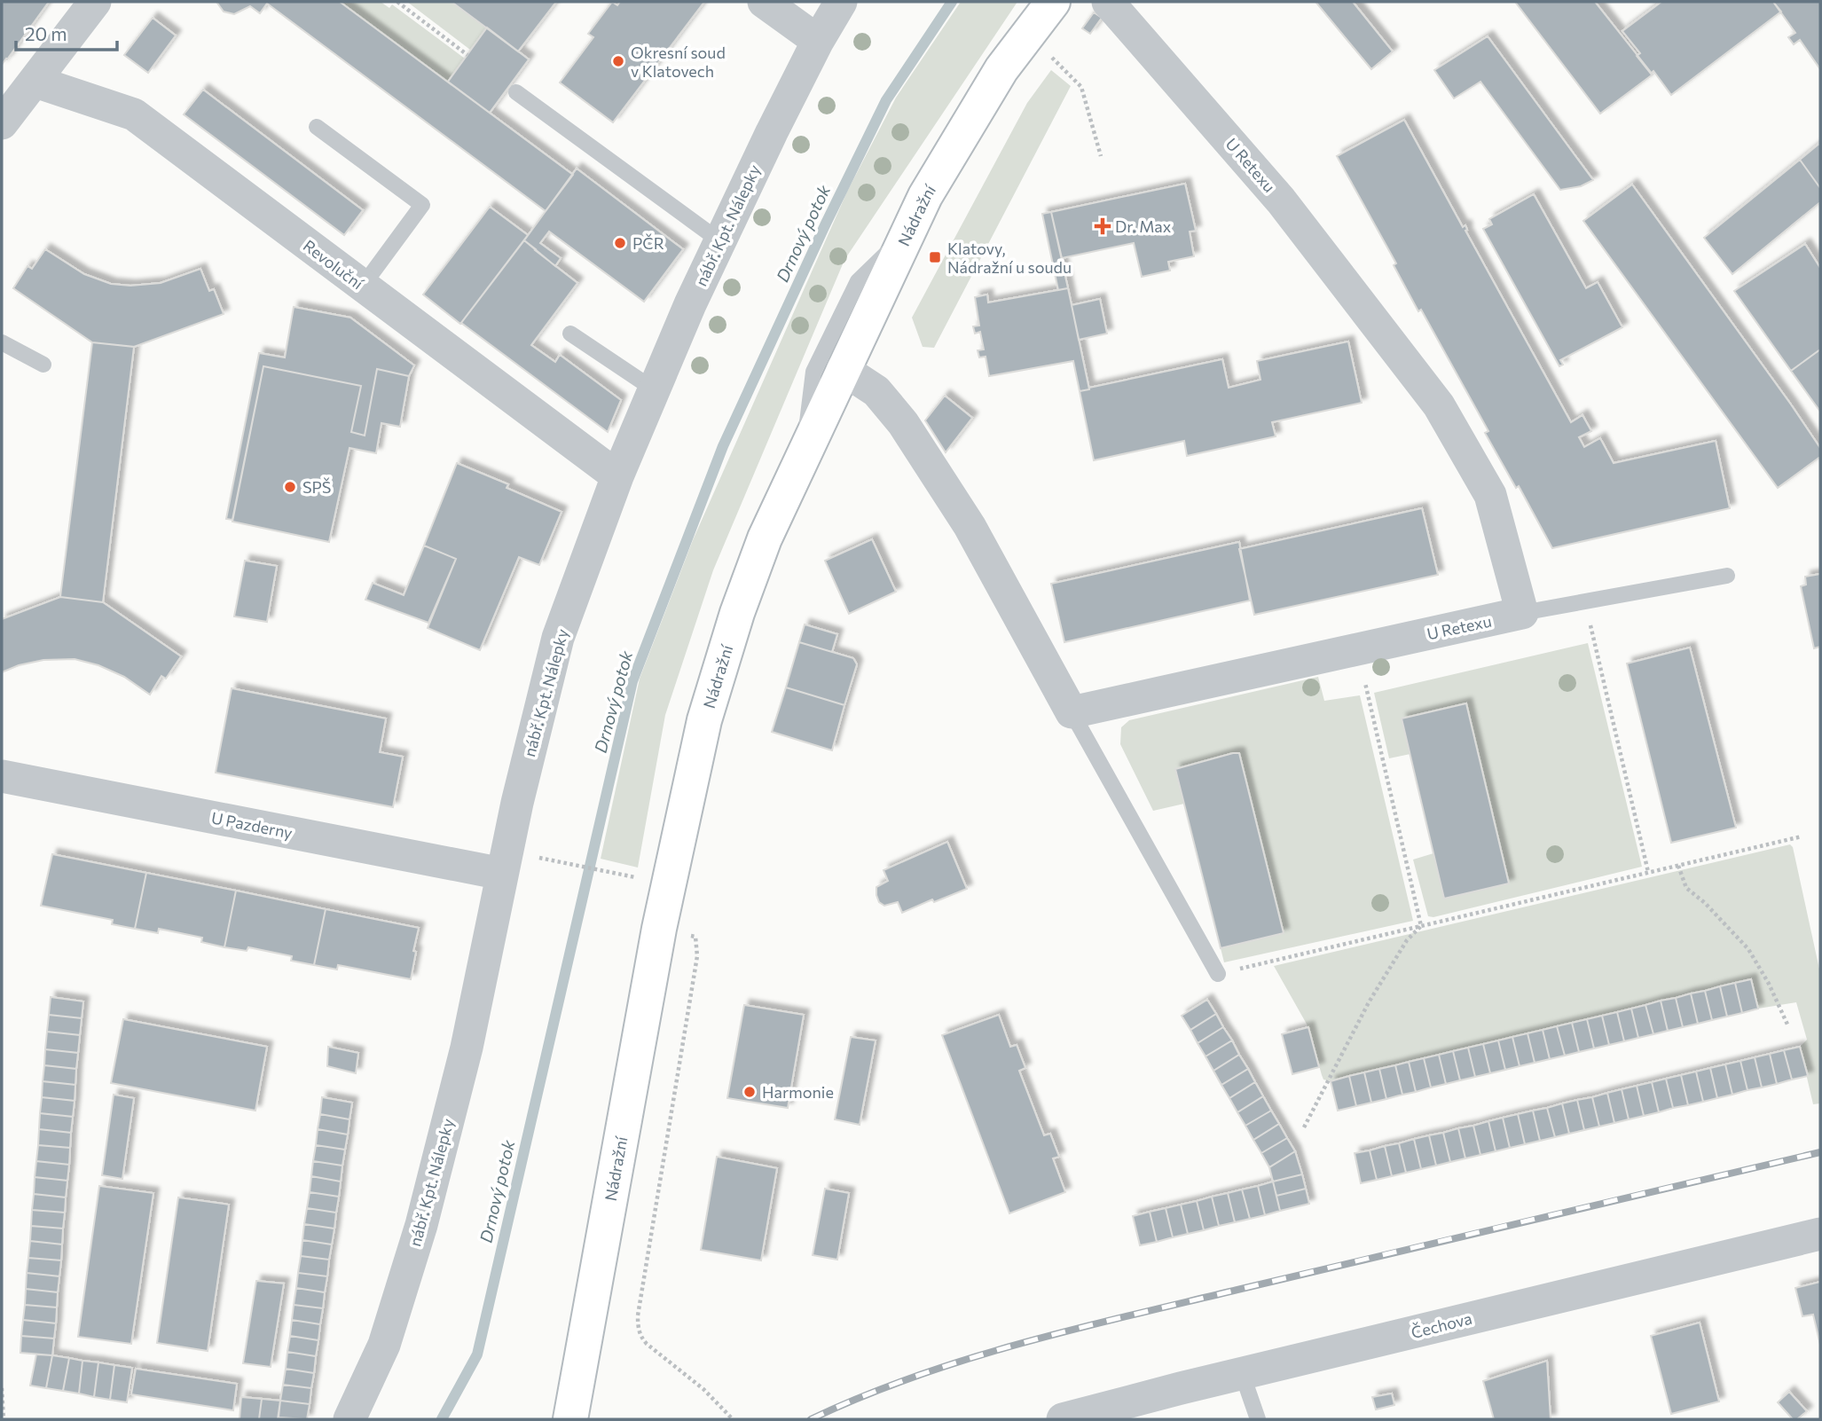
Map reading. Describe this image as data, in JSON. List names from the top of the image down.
{
  "streets": {
    "street": [
      "U Retexu",
      "Nádražní",
      "nábř. Kpt. Nálepky",
      "Revoluční",
      "U Pazderny",
      "Čechova"
    ]
  },
  "crossings": [
    ["nábř. Kpt. Nálepky", "Revoluční"],
    ["nábř. Kpt. Nálepky", "U Pazderny"]
  ],
  "water": ["Drnový potok"],
  "places": {
    "other": [
      "Okresní soud v Klatovech",
      "PČR",
      "SPŠ",
      "Harmonie"
    ],
    "health": ["Dr. Max"],
    "transit": ["Klatovy, Nádražní u soudu"]
  },
  "scale_bar": "20 m"
}
